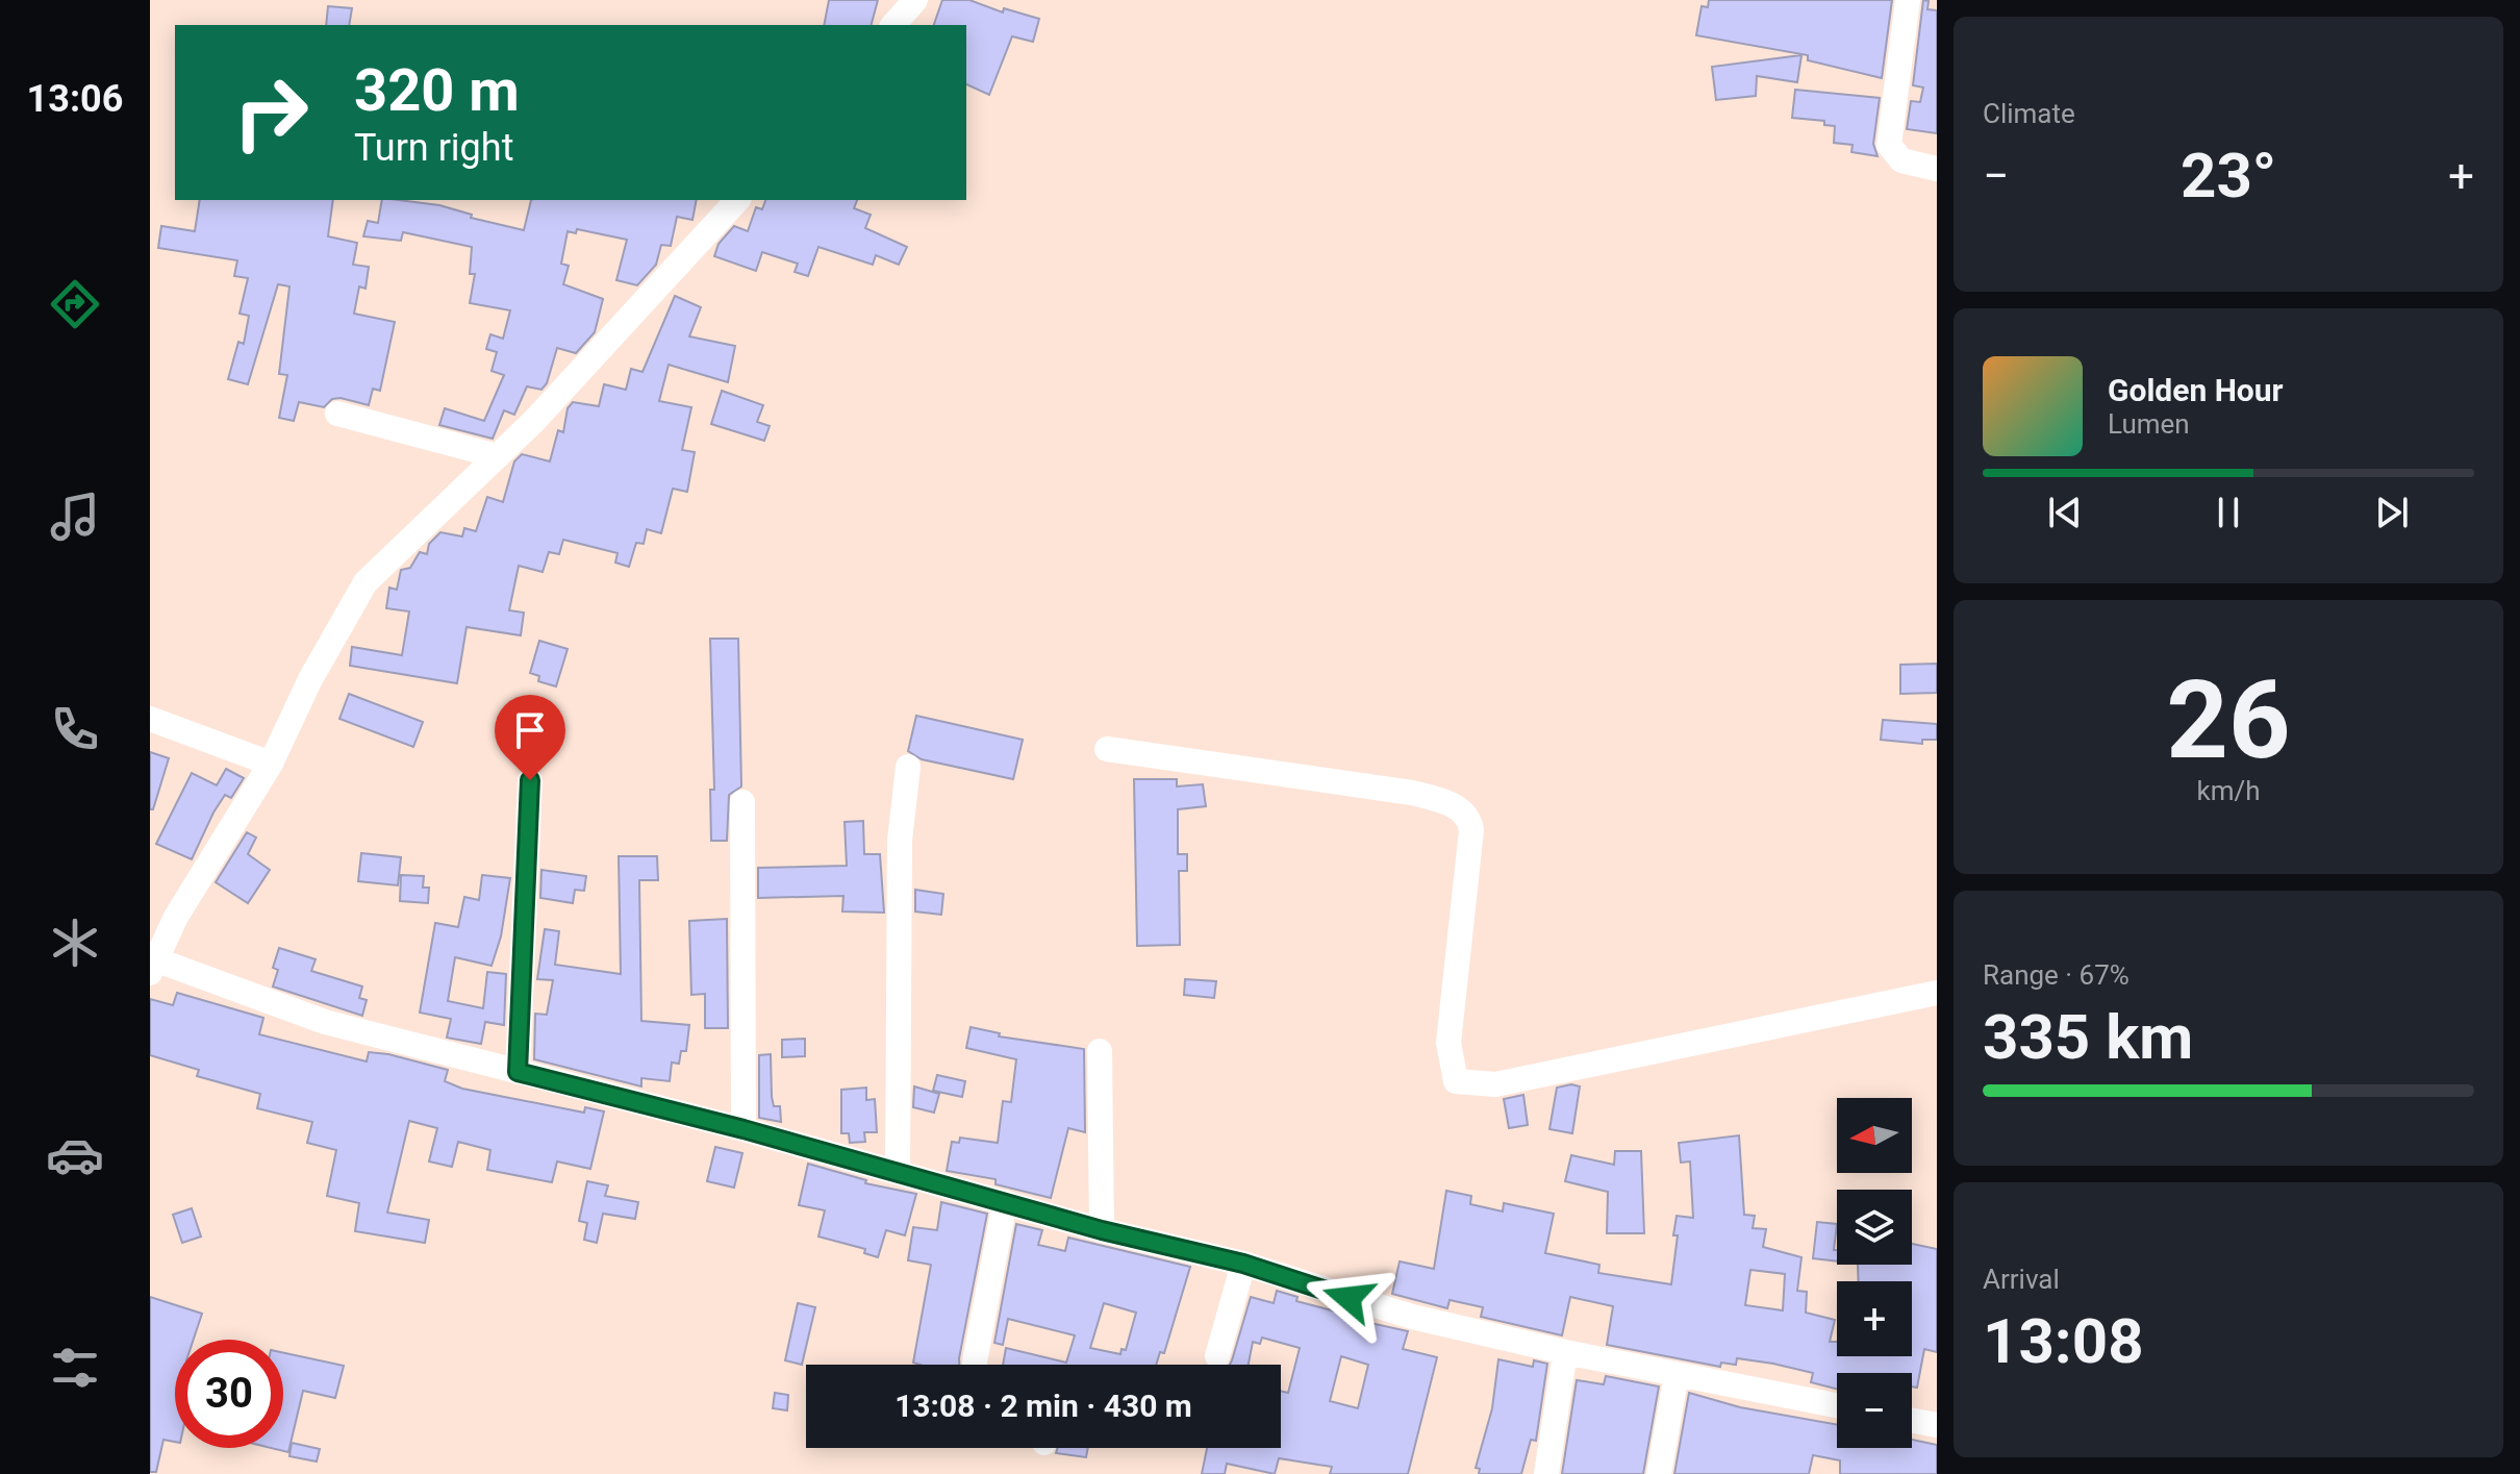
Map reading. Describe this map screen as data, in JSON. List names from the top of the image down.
{
  "north": "left",
  "page": {
    "tabs": "13:06",
    "tile": [
      "Climate",
      ["26", "km/h"],
      ["Range · 67%", "335 km"],
      ["Arrival", "13:08"]
    ],
    "turn": ["320 m", "Turn right"],
    "heat": ["−", "23°", "+"],
    "song": ["Golden Hour", "Lumen"],
    "map_buttons": ["+", "−"],
    "limit": "30",
    "trip": "13:08 · 2 min · 430 m"
  }
}
